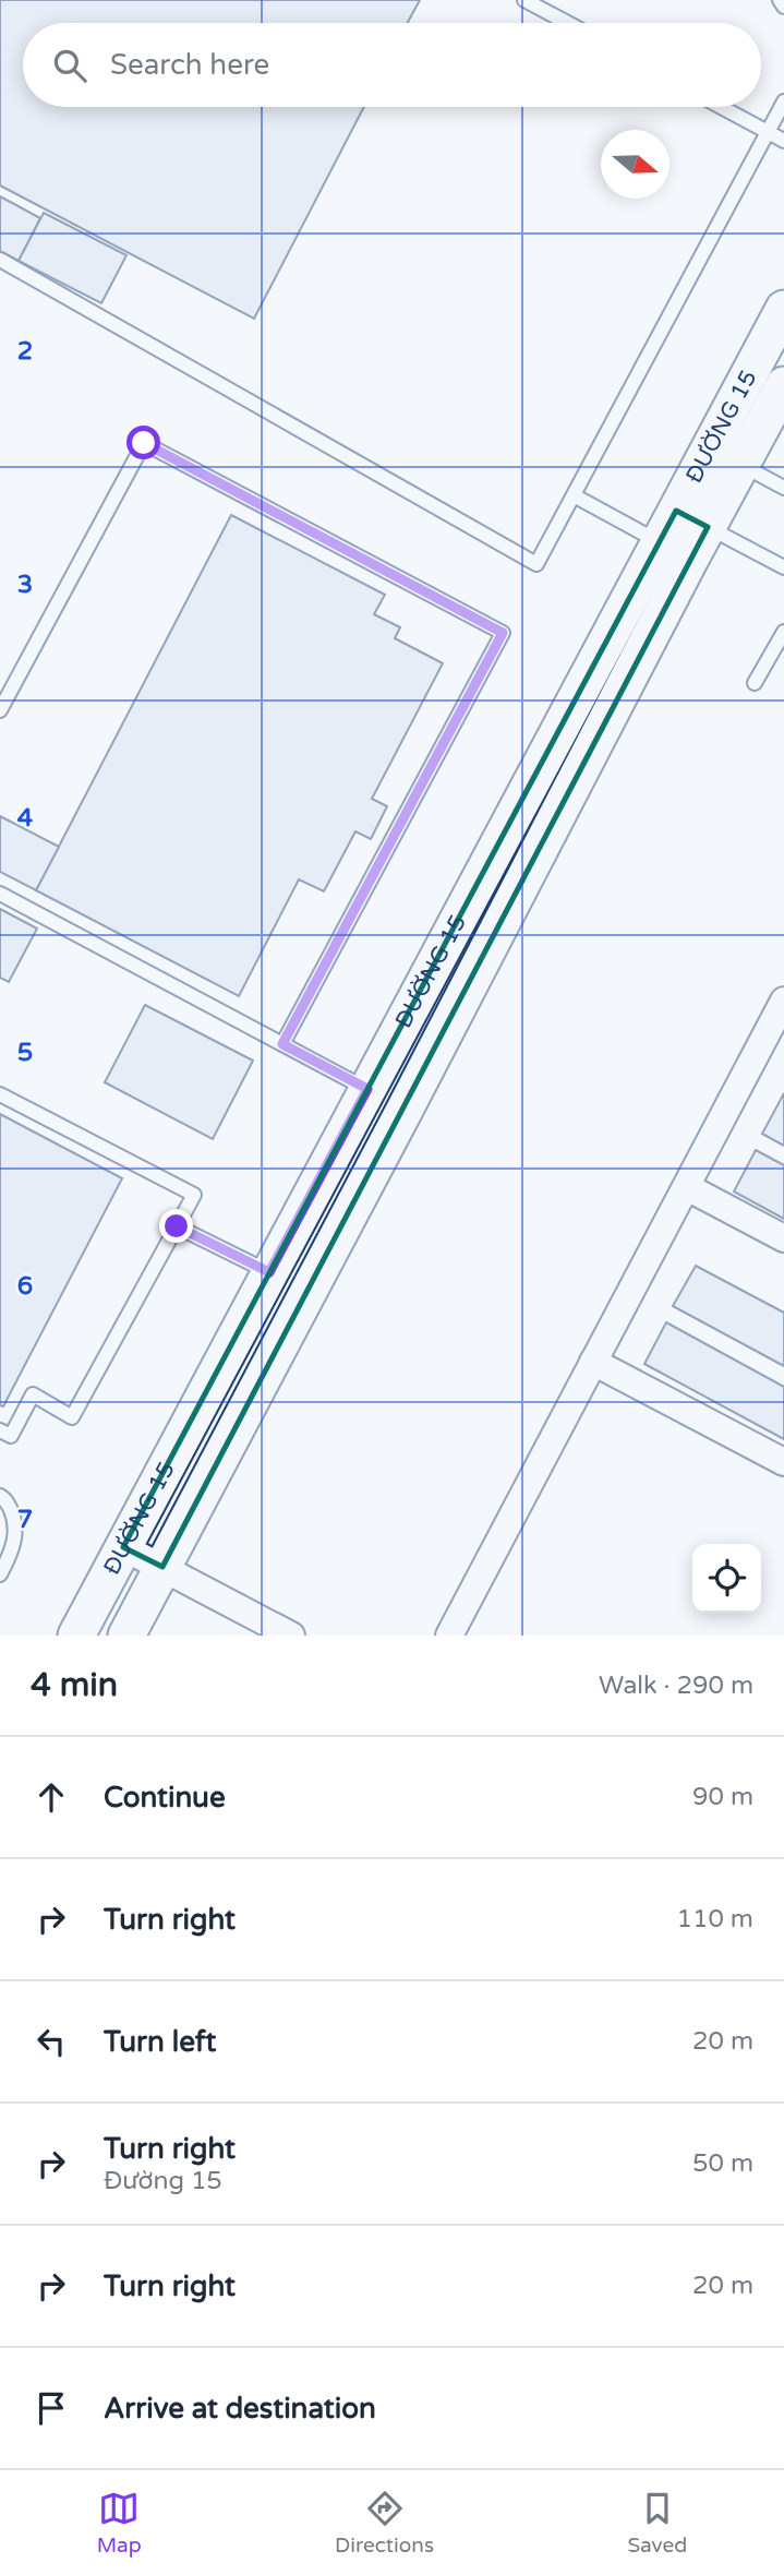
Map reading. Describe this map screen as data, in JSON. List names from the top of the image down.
{
  "streets": {
    "street": ["ĐƯỜNG 15"]
  },
  "north": "right",
  "page": {
    "search": "Search here",
    "heading": ["4 min", "Walk · 290 m"],
    "list": [
      ["Continue", "90 m"],
      ["Turn right", "110 m"],
      ["Turn left", "20 m"],
      ["Turn right", "Đường 15", "50 m"],
      ["Turn right", "20 m"],
      "Arrive at destination"
    ],
    "nav": ["Map", "Directions", "Saved"]
  },
  "grid": {
    "rows": [
      "2",
      "3",
      "4",
      "5",
      "6",
      "7"
    ]
  }
}
